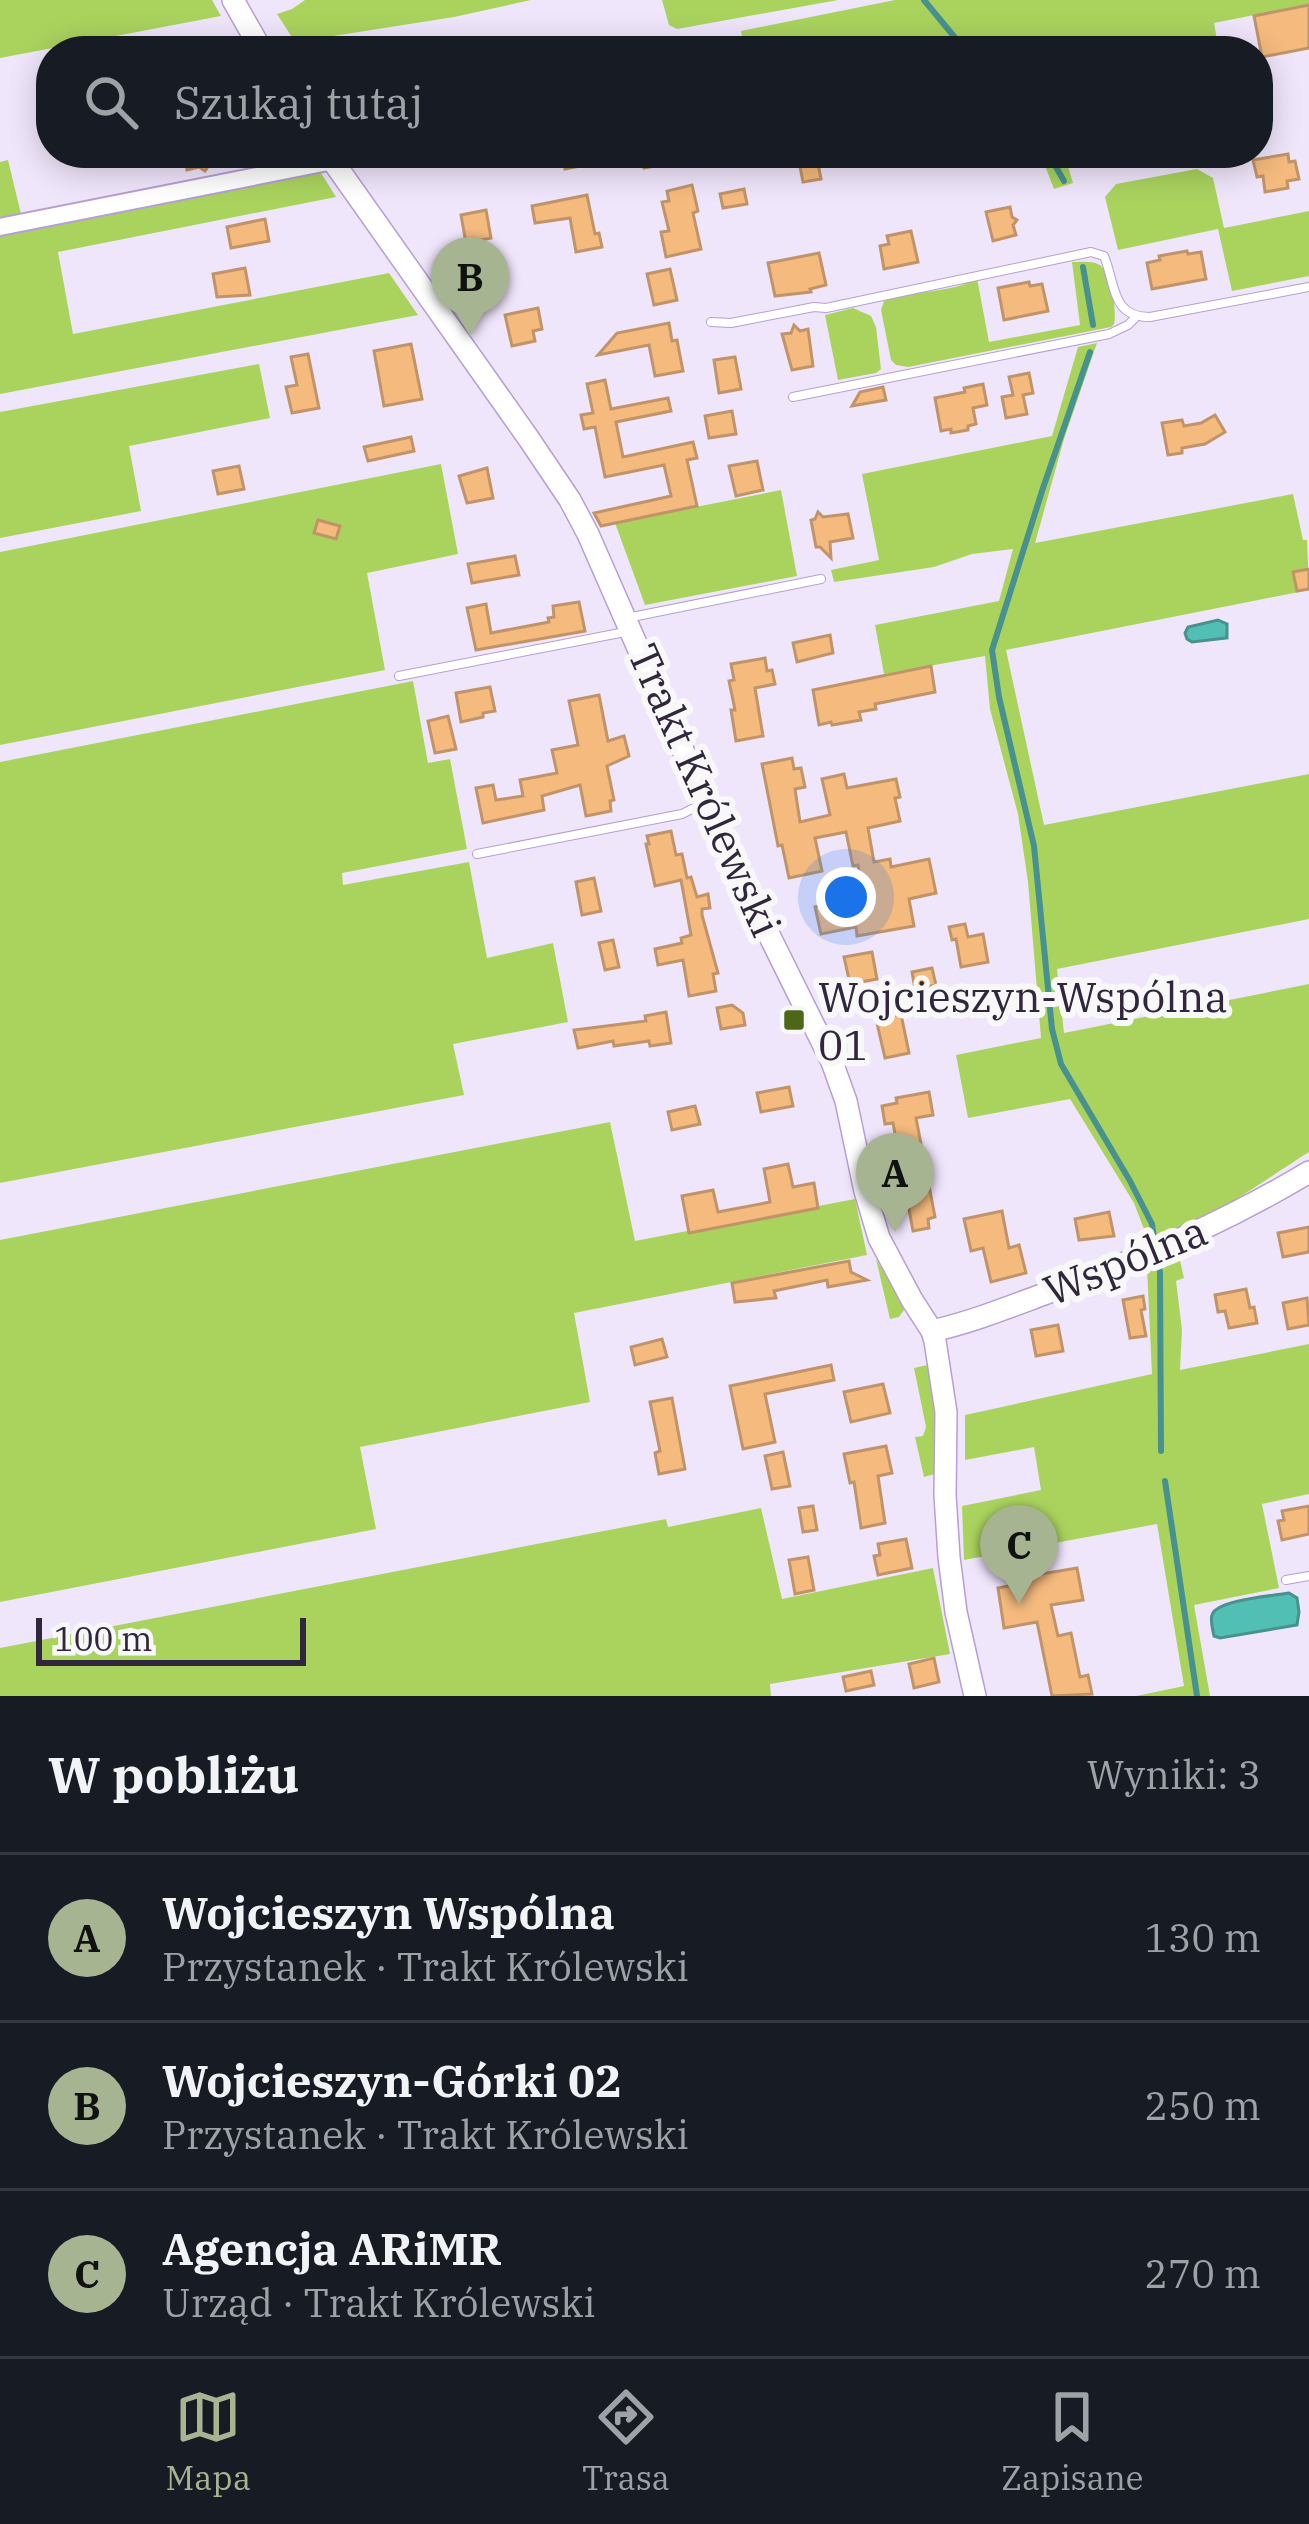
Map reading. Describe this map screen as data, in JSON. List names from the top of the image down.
{
  "streets": {
    "street": ["Trakt Królewski", "Wspólna"]
  },
  "crossings": [
    ["Trakt Królewski", "Wspólna"]
  ],
  "places": {
    "transit": ["Wojcieszyn-Wspólna 01"]
  },
  "scale_bar": "100 m",
  "page": {
    "search": "Szukaj tutaj",
    "pins": ["B", "A", "C"],
    "scale": "100 m",
    "heading": ["W pobliżu", "Wyniki: 3"],
    "list": [
      {
        "mark": "A",
        "name": "Wojcieszyn Wspólna",
        "note": "Przystanek · Trakt Królewski",
        "value": "130 m"
      },
      {
        "mark": "B",
        "name": "Wojcieszyn-Górki 02",
        "note": "Przystanek · Trakt Królewski",
        "value": "250 m"
      },
      {
        "mark": "C",
        "name": "Agencja ARiMR",
        "note": "Urząd · Trakt Królewski",
        "value": "270 m"
      }
    ],
    "nav": ["Mapa", "Trasa", "Zapisane"]
  }
}
